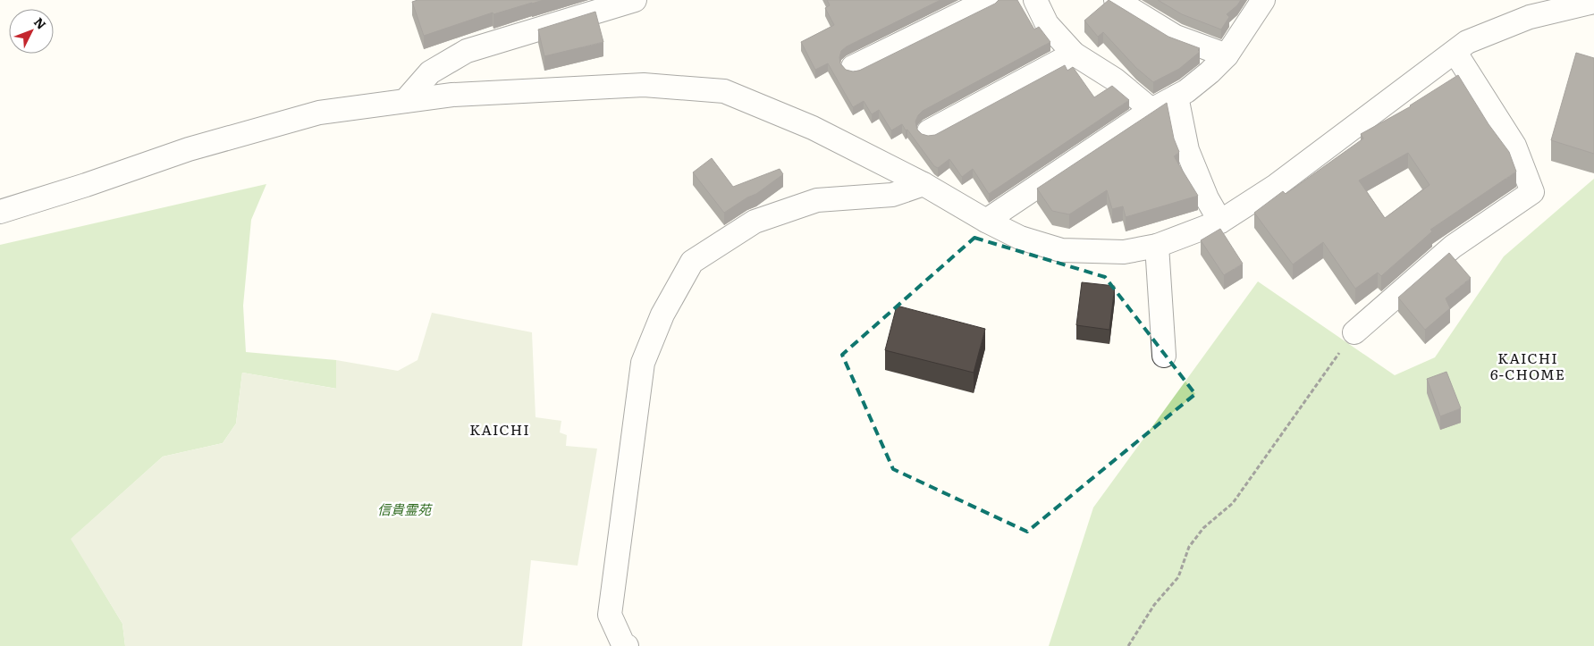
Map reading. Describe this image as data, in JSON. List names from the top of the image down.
{
  "districts": ["KAICHI 6-CHOME", "KAICHI"],
  "parks": ["信貴霊苑"],
  "north": "top right"
}
